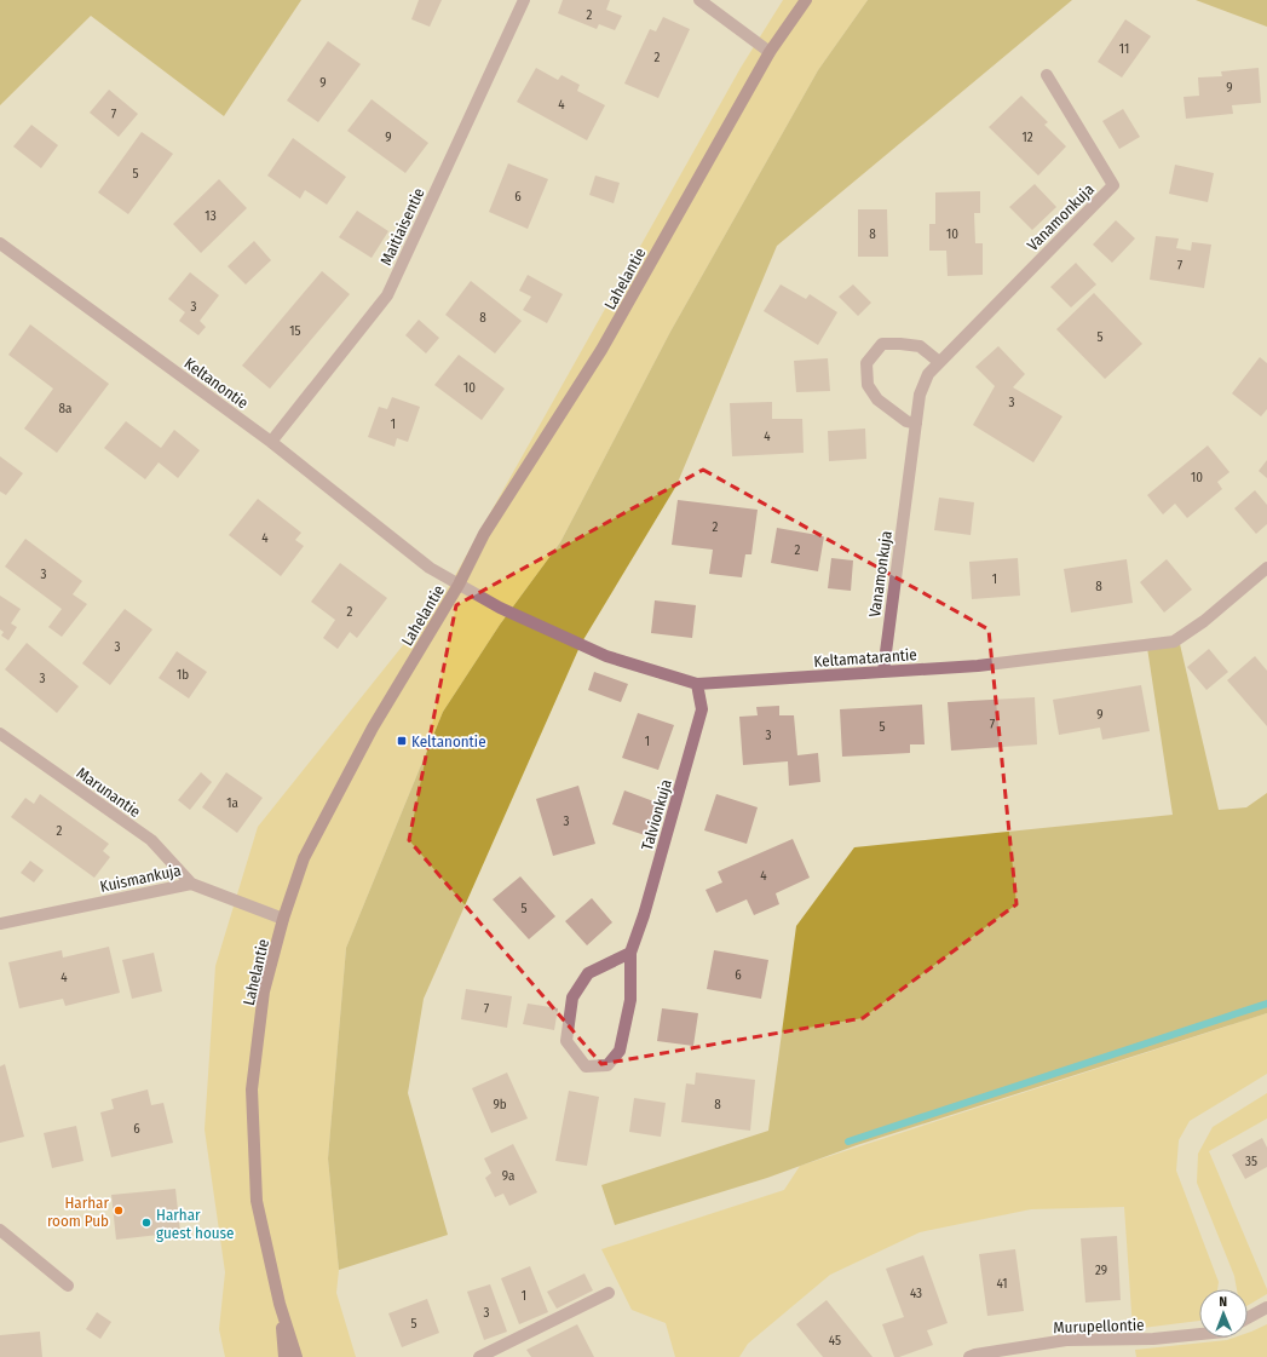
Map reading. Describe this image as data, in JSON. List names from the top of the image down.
{
  "streets": {
    "main road": ["Lahelantie"],
    "street": [
      "Vanamonkuja",
      "Maitiaisentie",
      "Keltanontie",
      "Keltamatarantie",
      "Marunantie",
      "Talvionkuja",
      "Kuismankuja",
      "Murupellontie"
    ]
  },
  "crossings": [
    ["Vanamonkuja", "Keltamatarantie"],
    ["Maitiaisentie", "Keltanontie"],
    ["Lahelantie", "Keltanontie"],
    ["Lahelantie", "Keltamatarantie"],
    ["Lahelantie", "Kuismankuja"],
    ["Keltanontie", "Keltamatarantie"],
    ["Keltamatarantie", "Talvionkuja"],
    ["Marunantie", "Kuismankuja"]
  ],
  "places": {
    "transit": ["Keltanontie"],
    "other": ["Harhar room Pub", "Harhar guest house"]
  },
  "house_numbers": [
    "2",
    "11",
    "2",
    "9",
    "9",
    "4",
    "7",
    "9",
    "12",
    "5",
    "6",
    "13",
    "8",
    "10",
    "7",
    "3",
    "8",
    "15",
    "5",
    "10",
    "3",
    "8a",
    "1",
    "4",
    "10",
    "2",
    "4",
    "2",
    "3",
    "1",
    "8",
    "2",
    "3",
    "1b",
    "3",
    "9",
    "7",
    "5",
    "3",
    "1",
    "1a",
    "3",
    "2",
    "4",
    "5",
    "6",
    "4",
    "7",
    "9b",
    "8",
    "6",
    "35",
    "9a",
    "29",
    "41",
    "43",
    "1",
    "3",
    "5",
    "45"
  ],
  "north": "top"
}
